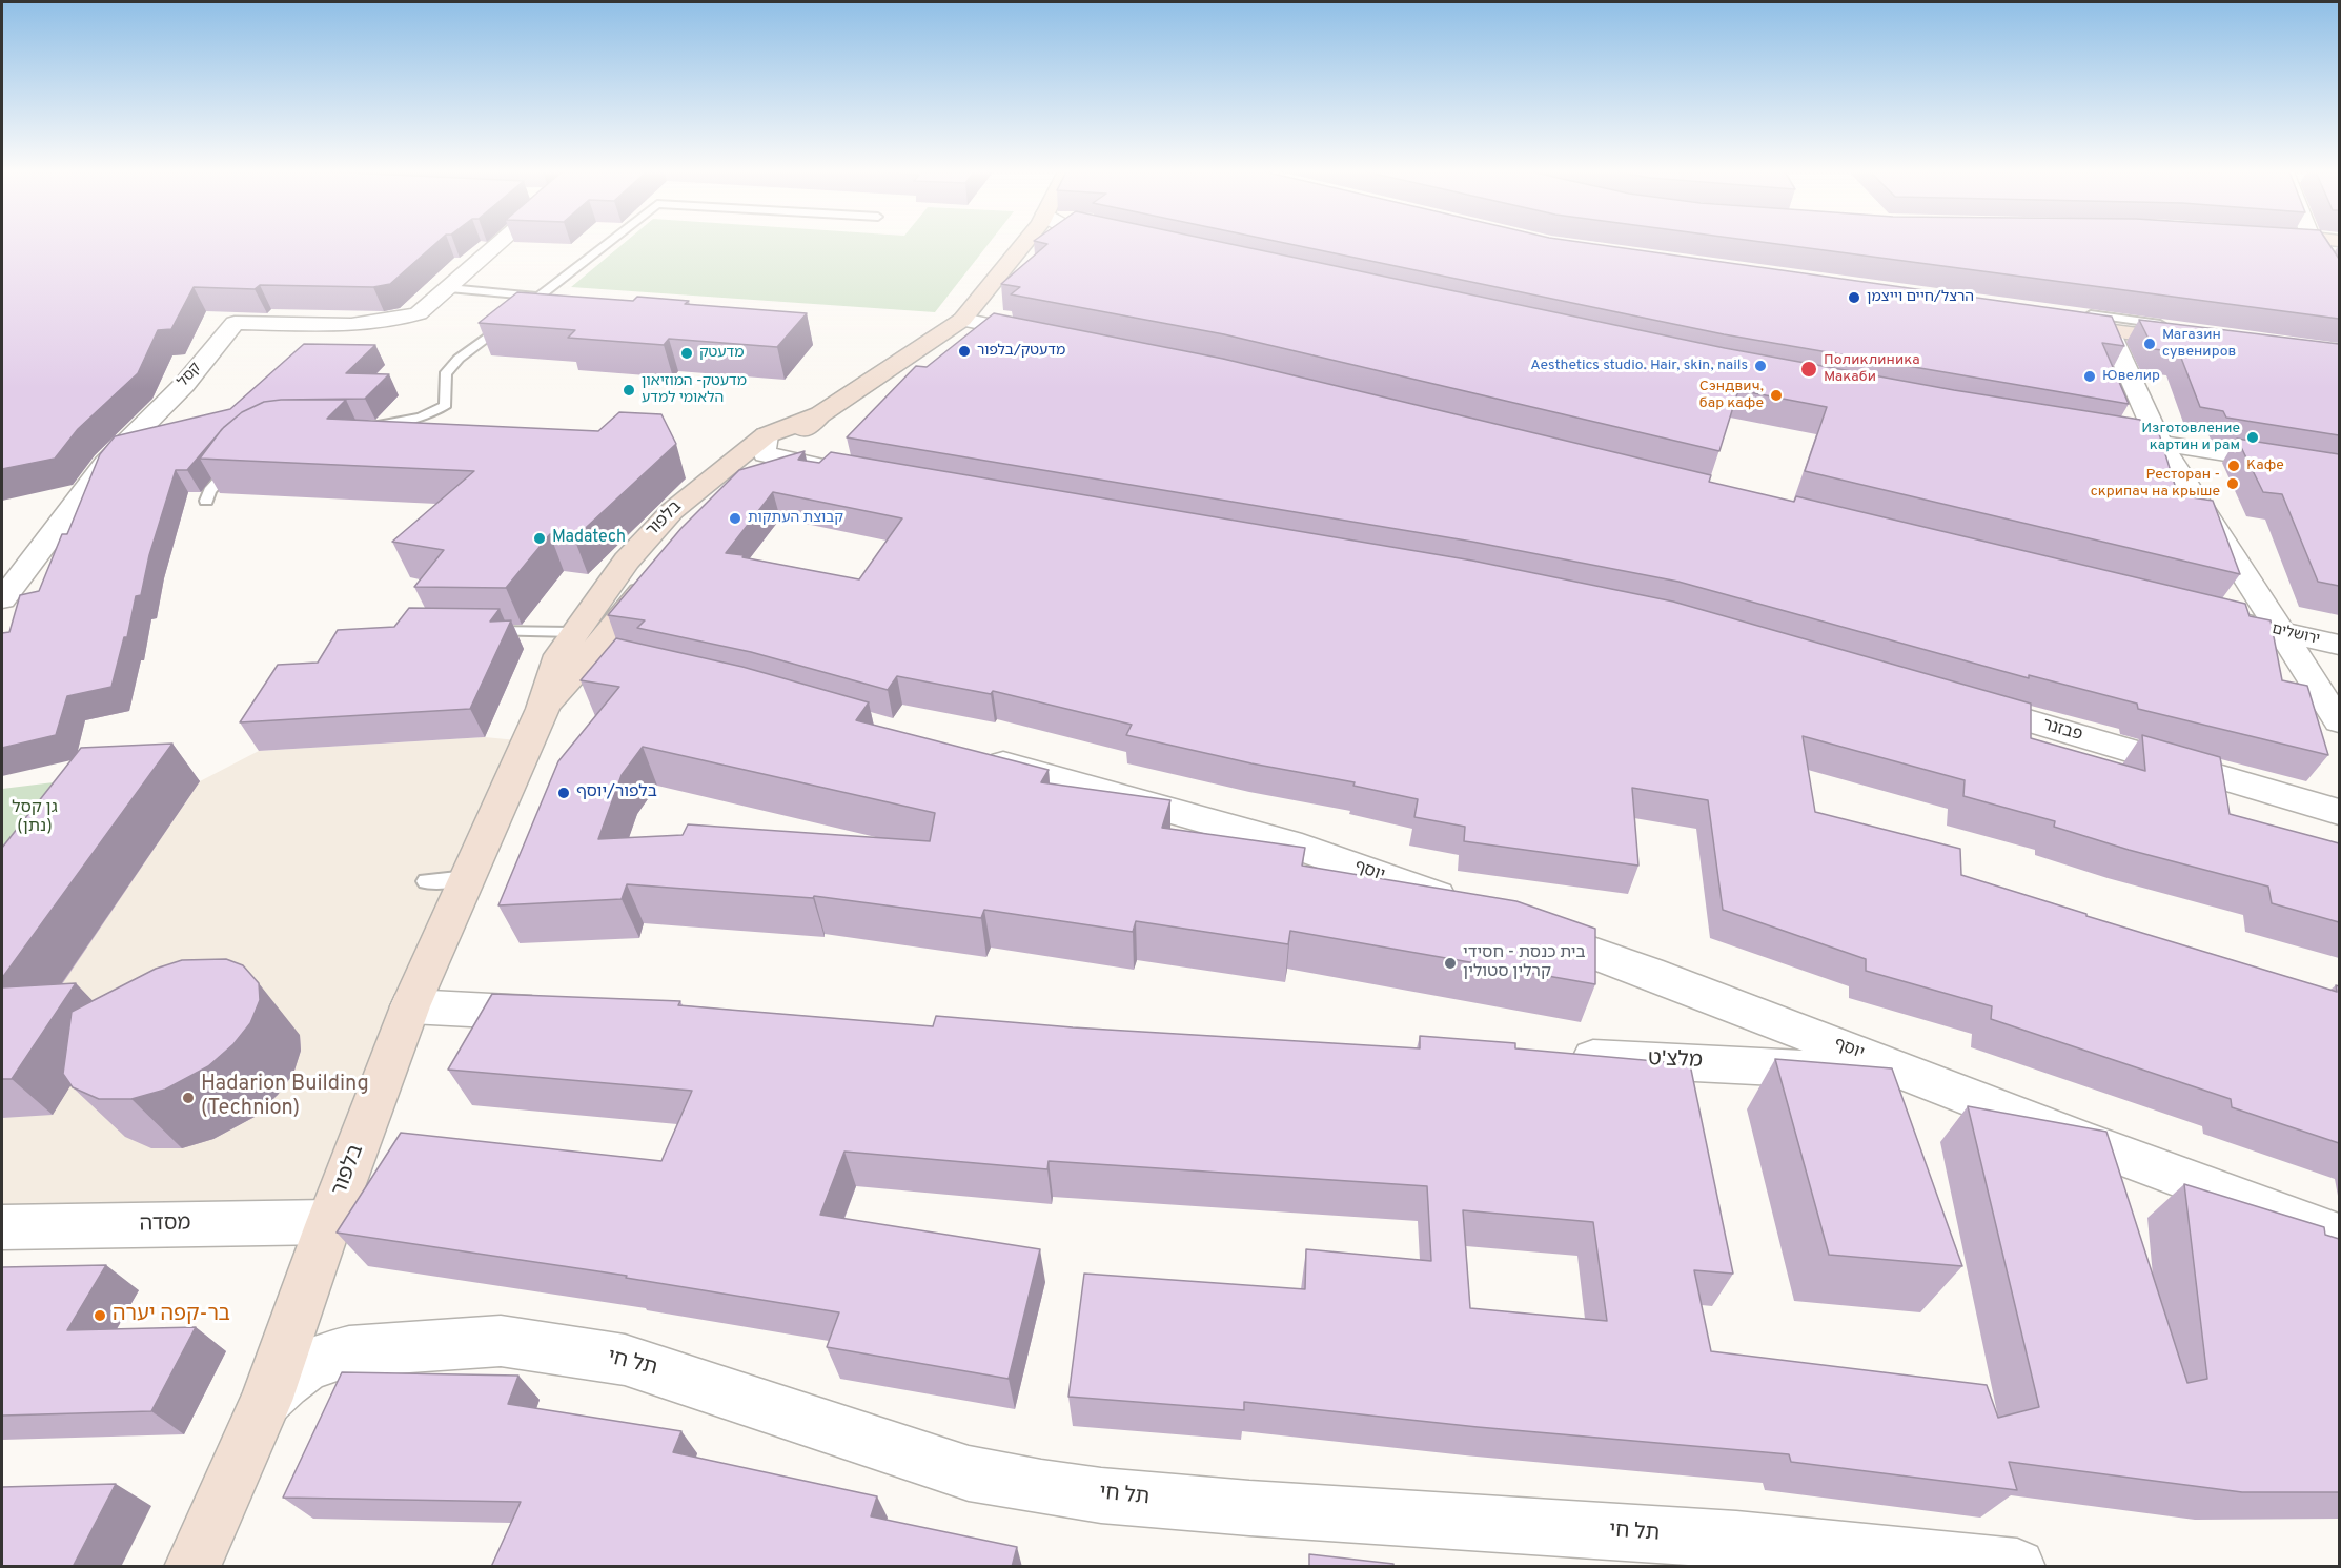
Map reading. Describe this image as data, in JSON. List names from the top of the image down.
{
  "streets": {
    "street": [
      "קסל",
      "בלפור",
      "ירושלים",
      "פבזנר",
      "יוסף",
      "מלצ'ט",
      "מסדה",
      "תל חי"
    ]
  },
  "crossings": [
    ["בלפור", "מסדה"],
    ["בלפור", "תל חי"],
    ["יוסף", "מלצ'ט"]
  ],
  "parks": ["גן קסל (נתן)"],
  "places": [
    "הרצל/חיים וייצמן",
    "Магазин сувениров",
    "מדעטק/בלפור",
    "מדעטק",
    "Aesthetics studio. Hair, skin, nails",
    "Поликлиника Макаби",
    "Ювелир",
    "מדעטק- המוזיאון הלאומי למדע",
    "Сэндвич, бар кафе",
    "Изготовление картин и рам",
    "Кафе",
    "Ресторан - скрипач на крыше",
    "קבוצת העתקות",
    "Madatech",
    "בלפור/יוסף",
    "בית כנסת - חסידי קרלין סטולין",
    "Hadarion Building (Technion)",
    "בר-קפה יערה"
  ]
}
